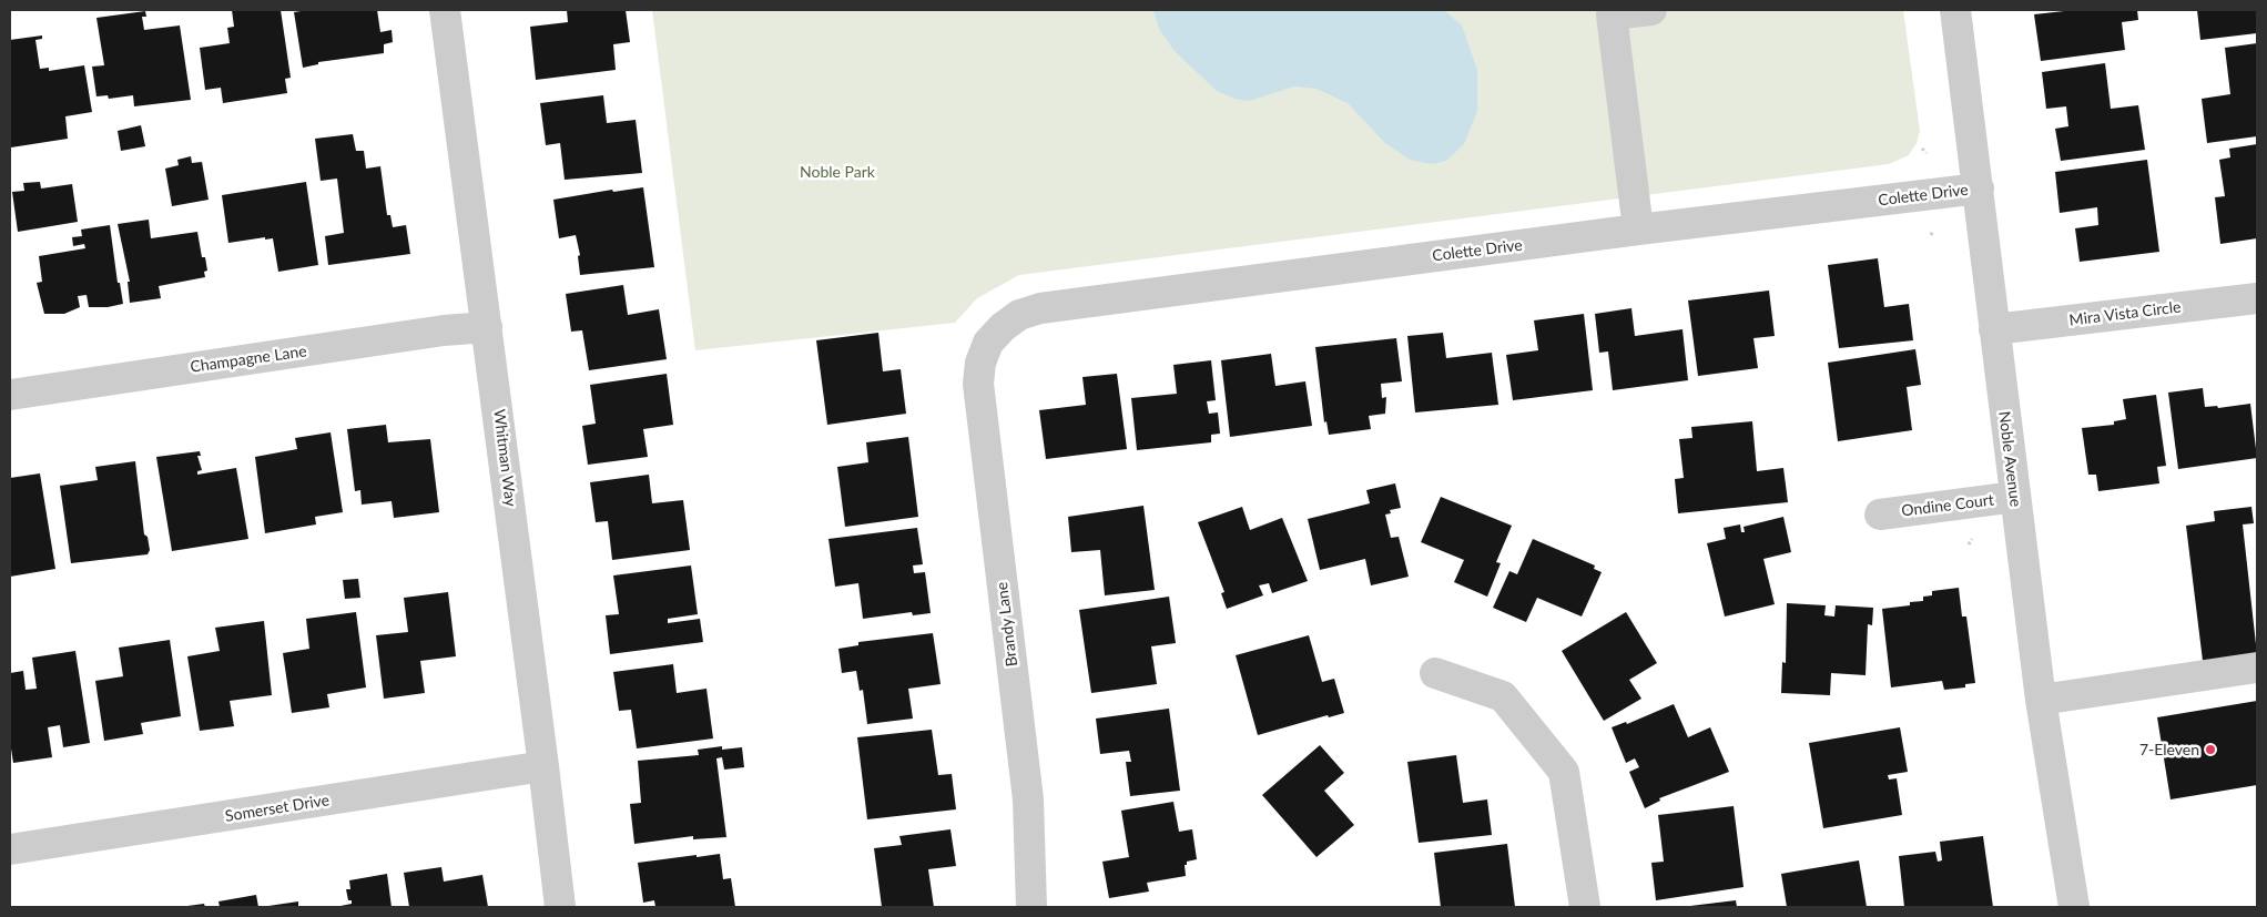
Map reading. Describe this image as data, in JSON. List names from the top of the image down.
{
  "streets": {
    "street": [
      "Colette Drive",
      "Mira Vista Circle",
      "Champagne Lane",
      "Whitman Way",
      "Noble Avenue",
      "Ondine Court",
      "Brandy Lane",
      "Somerset Drive"
    ]
  },
  "crossings": [
    ["Colette Drive", "Noble Avenue"],
    ["Colette Drive", "Brandy Lane"],
    ["Mira Vista Circle", "Noble Avenue"],
    ["Champagne Lane", "Whitman Way"],
    ["Whitman Way", "Somerset Drive"],
    ["Noble Avenue", "Ondine Court"]
  ],
  "parks": ["Noble Park"],
  "places": ["7-Eleven"]
}
